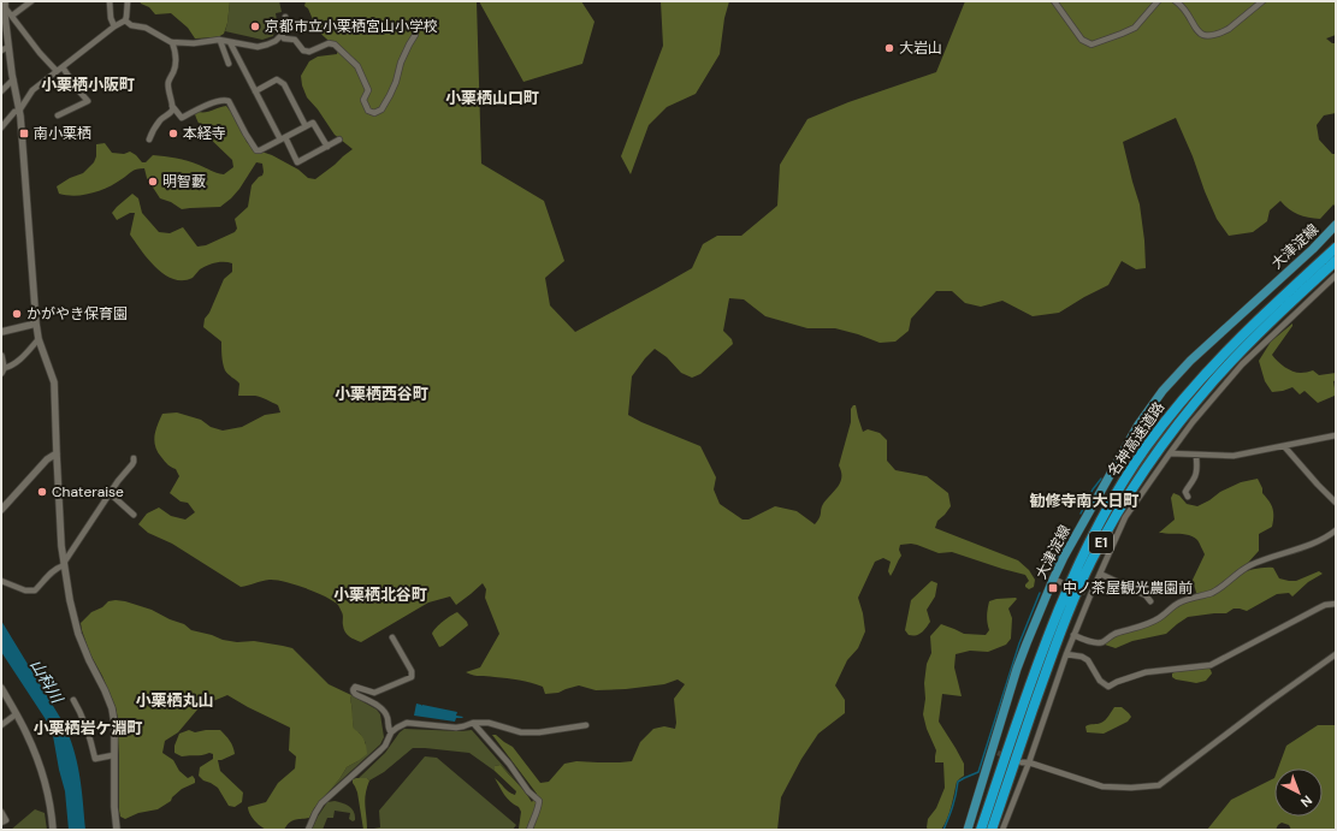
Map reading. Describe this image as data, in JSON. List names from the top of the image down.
{
  "streets": {
    "highway": ["名神高速道路", "E1"],
    "main road": ["大津淀線"]
  },
  "districts": [
    "小栗栖小阪町",
    "小栗栖山口町",
    "小栗栖西谷町",
    "勧修寺南大日町",
    "小栗栖北谷町",
    "小栗栖丸山",
    "小栗栖岩ケ淵町"
  ],
  "water": ["山科川"],
  "places": {
    "other": [
      "京都市立小栗栖宮山小学校",
      "大岩山",
      "本経寺",
      "明智藪",
      "かがやき保育園",
      "Chateraise"
    ],
    "transit": ["南小栗栖", "中ノ茶屋観光農園前"]
  },
  "north": "bottom right"
}
